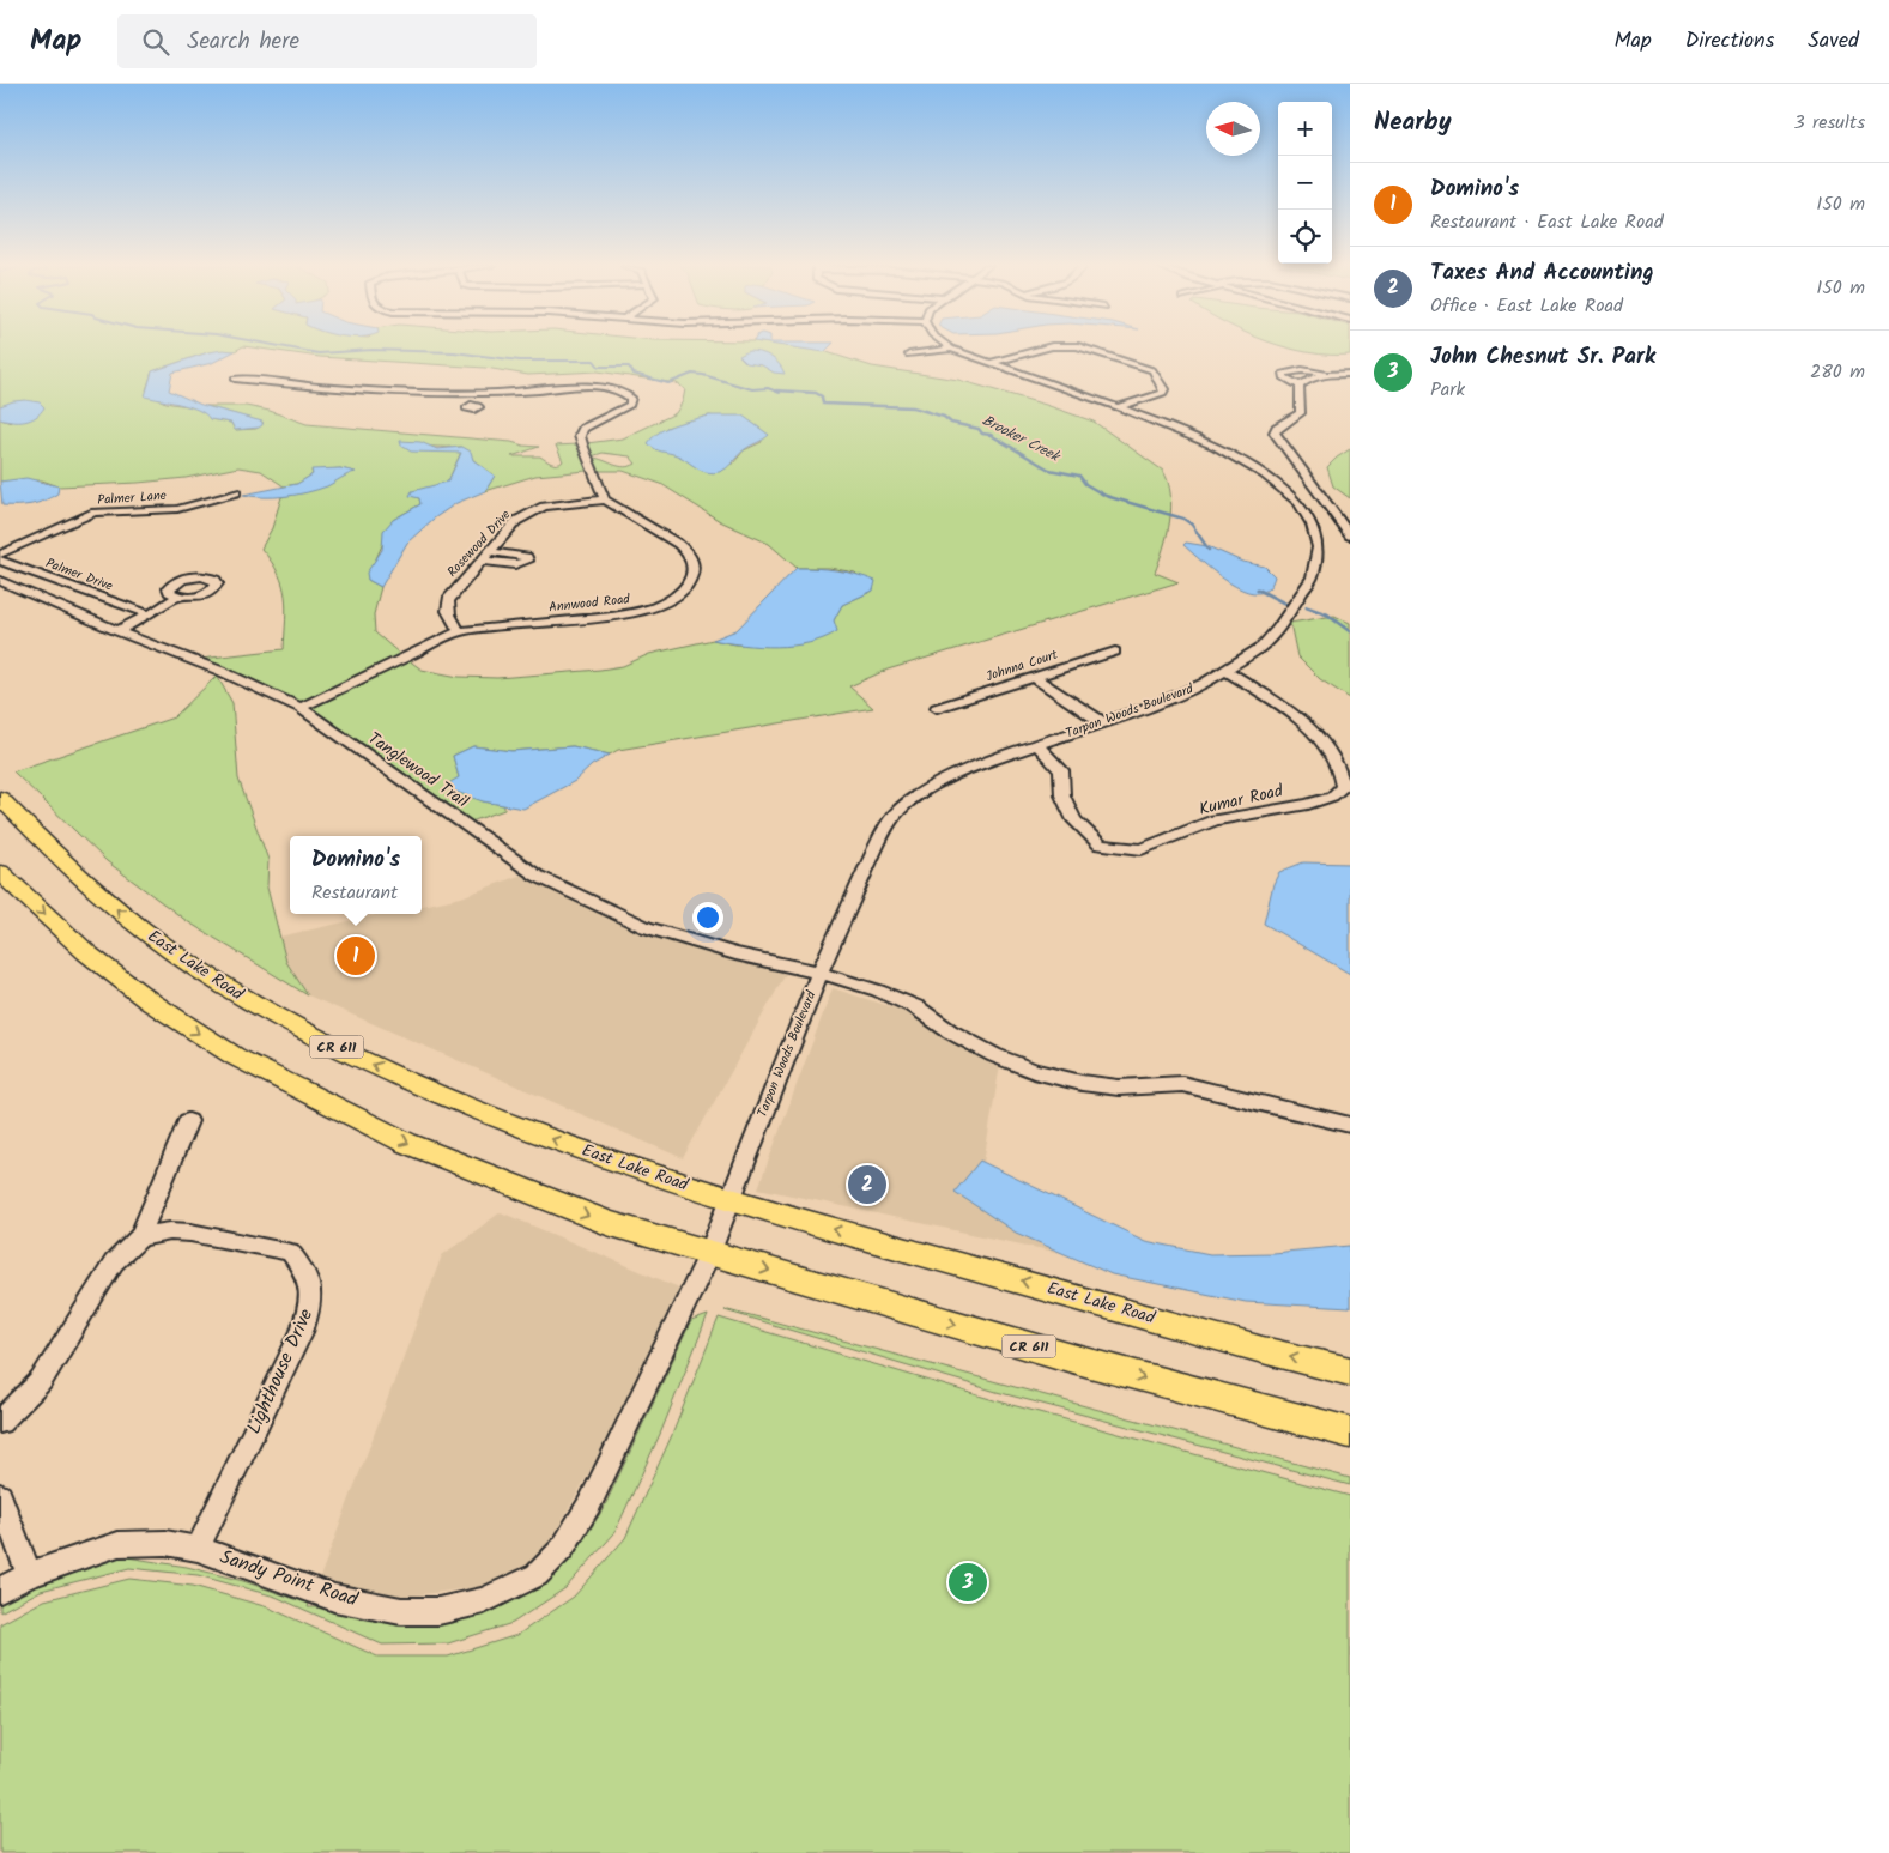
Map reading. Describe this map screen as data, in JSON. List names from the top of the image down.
{
  "streets": {
    "main road": ["East Lake Road", "CR 611"],
    "street": [
      "Palmer Lane",
      "Rosewood Drive",
      "Palmer Drive",
      "Annwood Road",
      "Johnna Court",
      "Tarpon Woods Boulevard",
      "Tanglewood Trail",
      "Kumar Road",
      "Lighthouse Drive",
      "Sandy Point Road"
    ]
  },
  "crossings": [
    ["Rosewood Drive", "Annwood Road"],
    ["Annwood Road", "Tanglewood Trail"],
    ["Tarpon Woods Boulevard", "Tanglewood Trail"],
    ["Tarpon Woods Boulevard", "Kumar Road"],
    ["Tarpon Woods Boulevard", "East Lake Road"],
    ["Tarpon Woods Boulevard", "CR 611"],
    ["Tarpon Woods Boulevard", "Sandy Point Road"],
    ["CR 611", "Sandy Point Road"],
    ["Lighthouse Drive", "Sandy Point Road"]
  ],
  "water": ["Brooker Creek"],
  "north": "left",
  "page": {
    "header": "Map",
    "search": "Search here",
    "nav": ["Map", "Directions", "Saved"],
    "heading": ["Nearby", "3 results"],
    "map_buttons": ["+", "−"],
    "list": [
      {
        "mark": "1",
        "name": "Domino's",
        "note": "Restaurant · East Lake Road",
        "value": "150 m"
      },
      {
        "mark": "2",
        "name": "Taxes And Accounting",
        "note": "Office · East Lake Road",
        "value": "150 m"
      },
      {
        "mark": "3",
        "name": "John Chesnut Sr. Park",
        "note": "Park",
        "value": "280 m"
      }
    ],
    "popup": ["Domino's", "Restaurant"],
    "pins": ["1", "2", "3"]
  }
}
